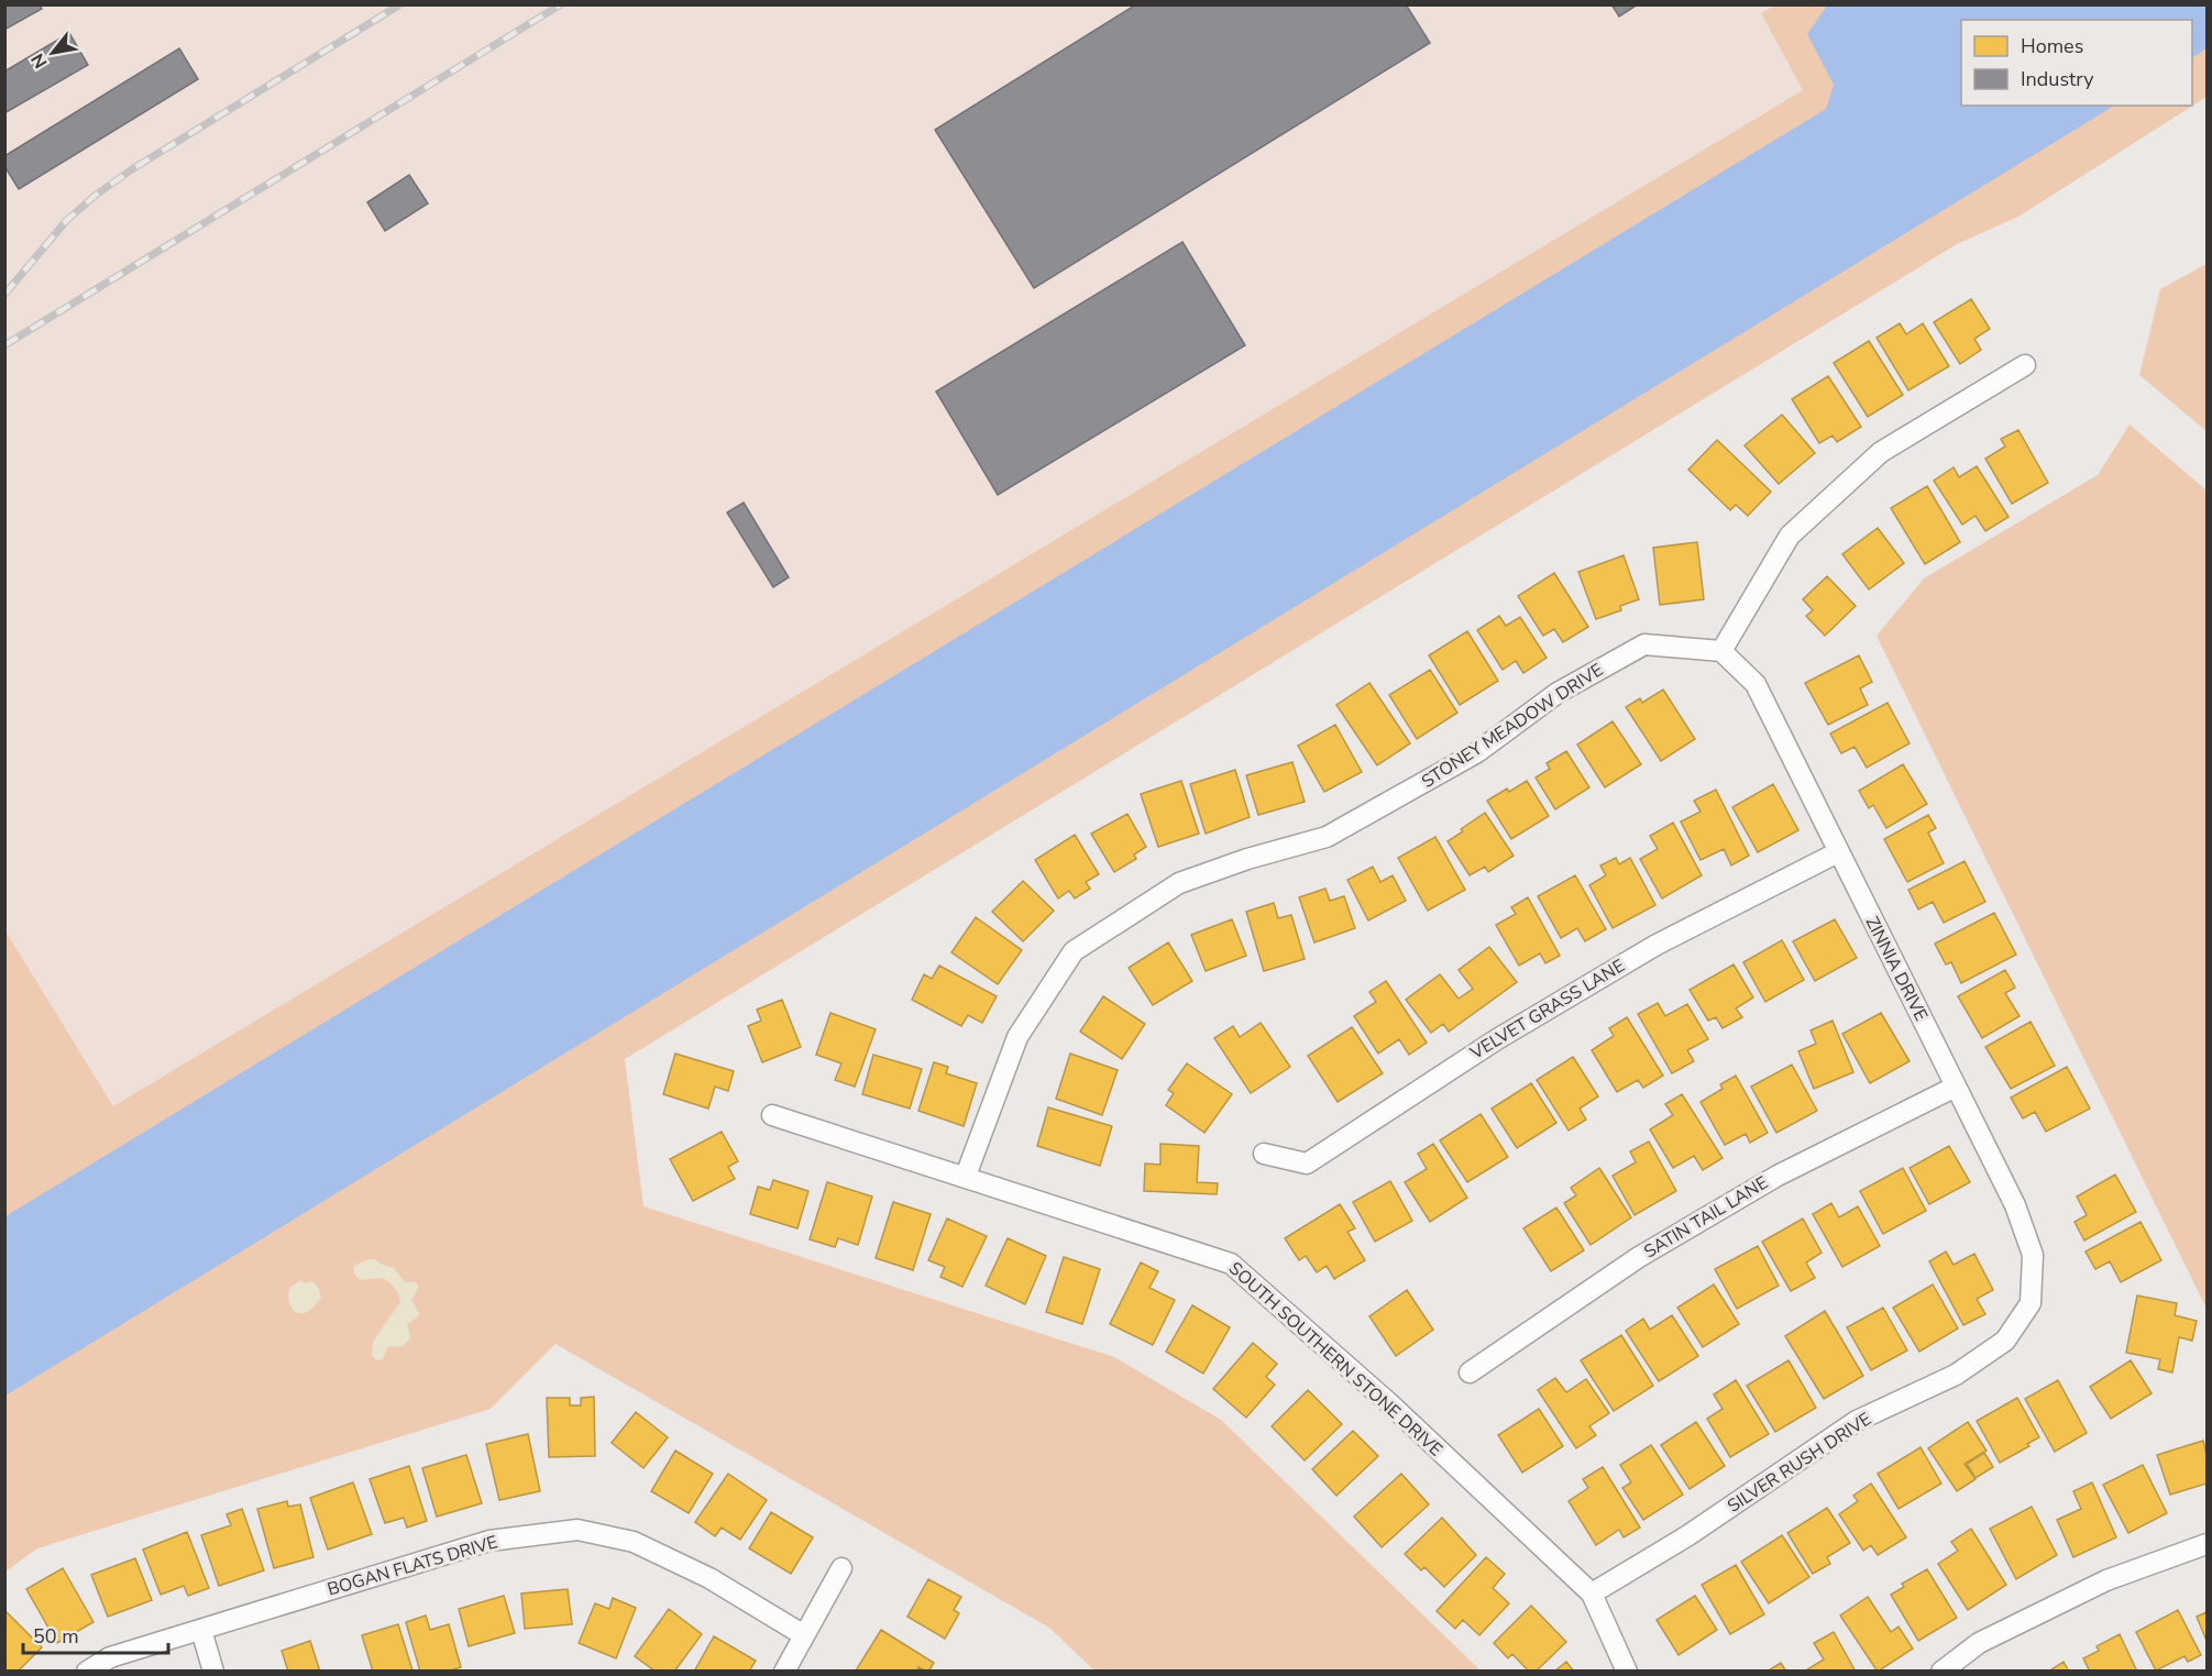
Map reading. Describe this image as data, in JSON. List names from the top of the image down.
{
  "streets": {
    "street": [
      "STONEY MEADOW DRIVE",
      "ZINNIA DRIVE",
      "VELVET GRASS LANE",
      "SATIN TAIL LANE",
      "SOUTH SOUTHERN STONE DRIVE",
      "SILVER RUSH DRIVE",
      "BOGAN FLATS DRIVE"
    ]
  },
  "crossings": [
    ["STONEY MEADOW DRIVE", "ZINNIA DRIVE"],
    ["STONEY MEADOW DRIVE", "SOUTH SOUTHERN STONE DRIVE"],
    ["ZINNIA DRIVE", "VELVET GRASS LANE"],
    ["ZINNIA DRIVE", "SATIN TAIL LANE"],
    ["ZINNIA DRIVE", "SILVER RUSH DRIVE"],
    ["SOUTH SOUTHERN STONE DRIVE", "SILVER RUSH DRIVE"]
  ],
  "legend": ["Homes", "Industry"],
  "scale_bar": "50 m",
  "north": "bottom left"
}
